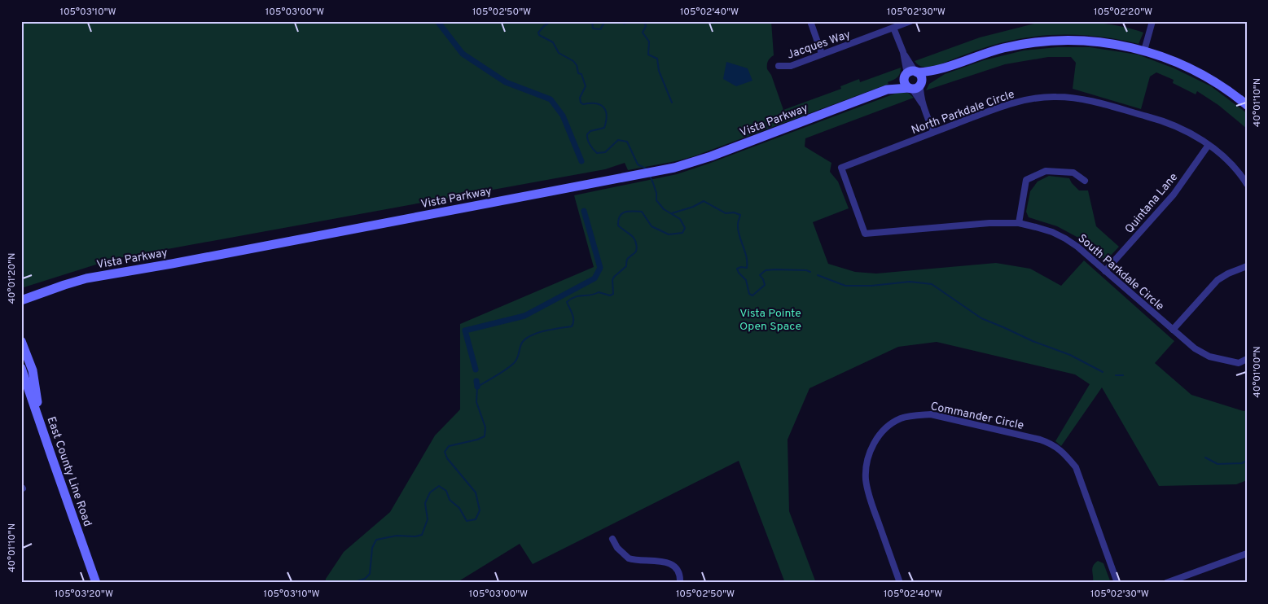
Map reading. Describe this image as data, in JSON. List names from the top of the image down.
{
  "streets": {
    "street": [
      "Jacques Way",
      "North Parkdale Circle",
      "Vista Parkway",
      "Quintana Lane",
      "South Parkdale Circle",
      "Commander Circle",
      "East County Line Road"
    ]
  },
  "crossings": [
    ["North Parkdale Circle", "Quintana Lane"],
    ["North Parkdale Circle", "South Parkdale Circle"],
    ["Quintana Lane", "South Parkdale Circle"]
  ],
  "parks": ["Vista Pointe Open Space"],
  "coordinates": [
    "105°03'10\"W",
    "105°03'00\"W",
    "105°02'50\"W",
    "105°02'40\"W",
    "105°02'30\"W",
    "105°02'20\"W",
    "40°01'10\"N",
    "40°01'20\"N",
    "40°01'00\"N",
    "105°03'20\"W"
  ]
}
